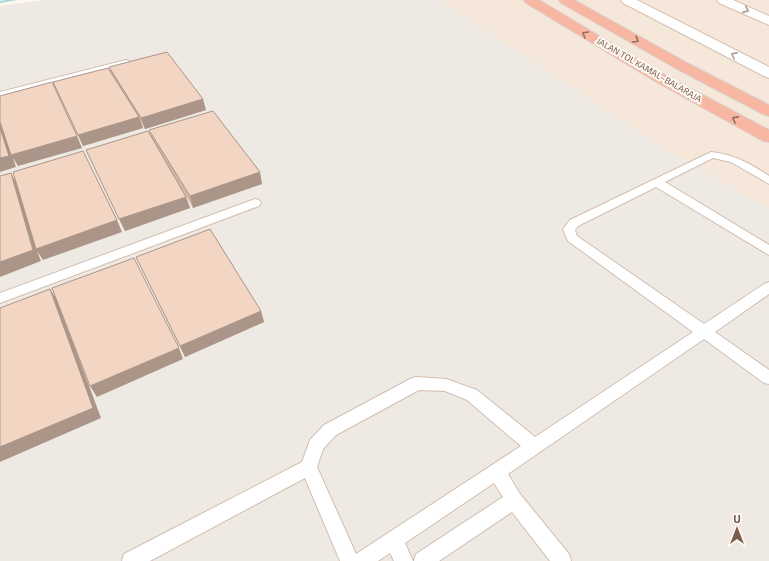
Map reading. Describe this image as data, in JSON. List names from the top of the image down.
{
  "streets": {
    "highway": ["JALAN TOL KAMAL–BALARAJA"]
  },
  "north": "top"
}
